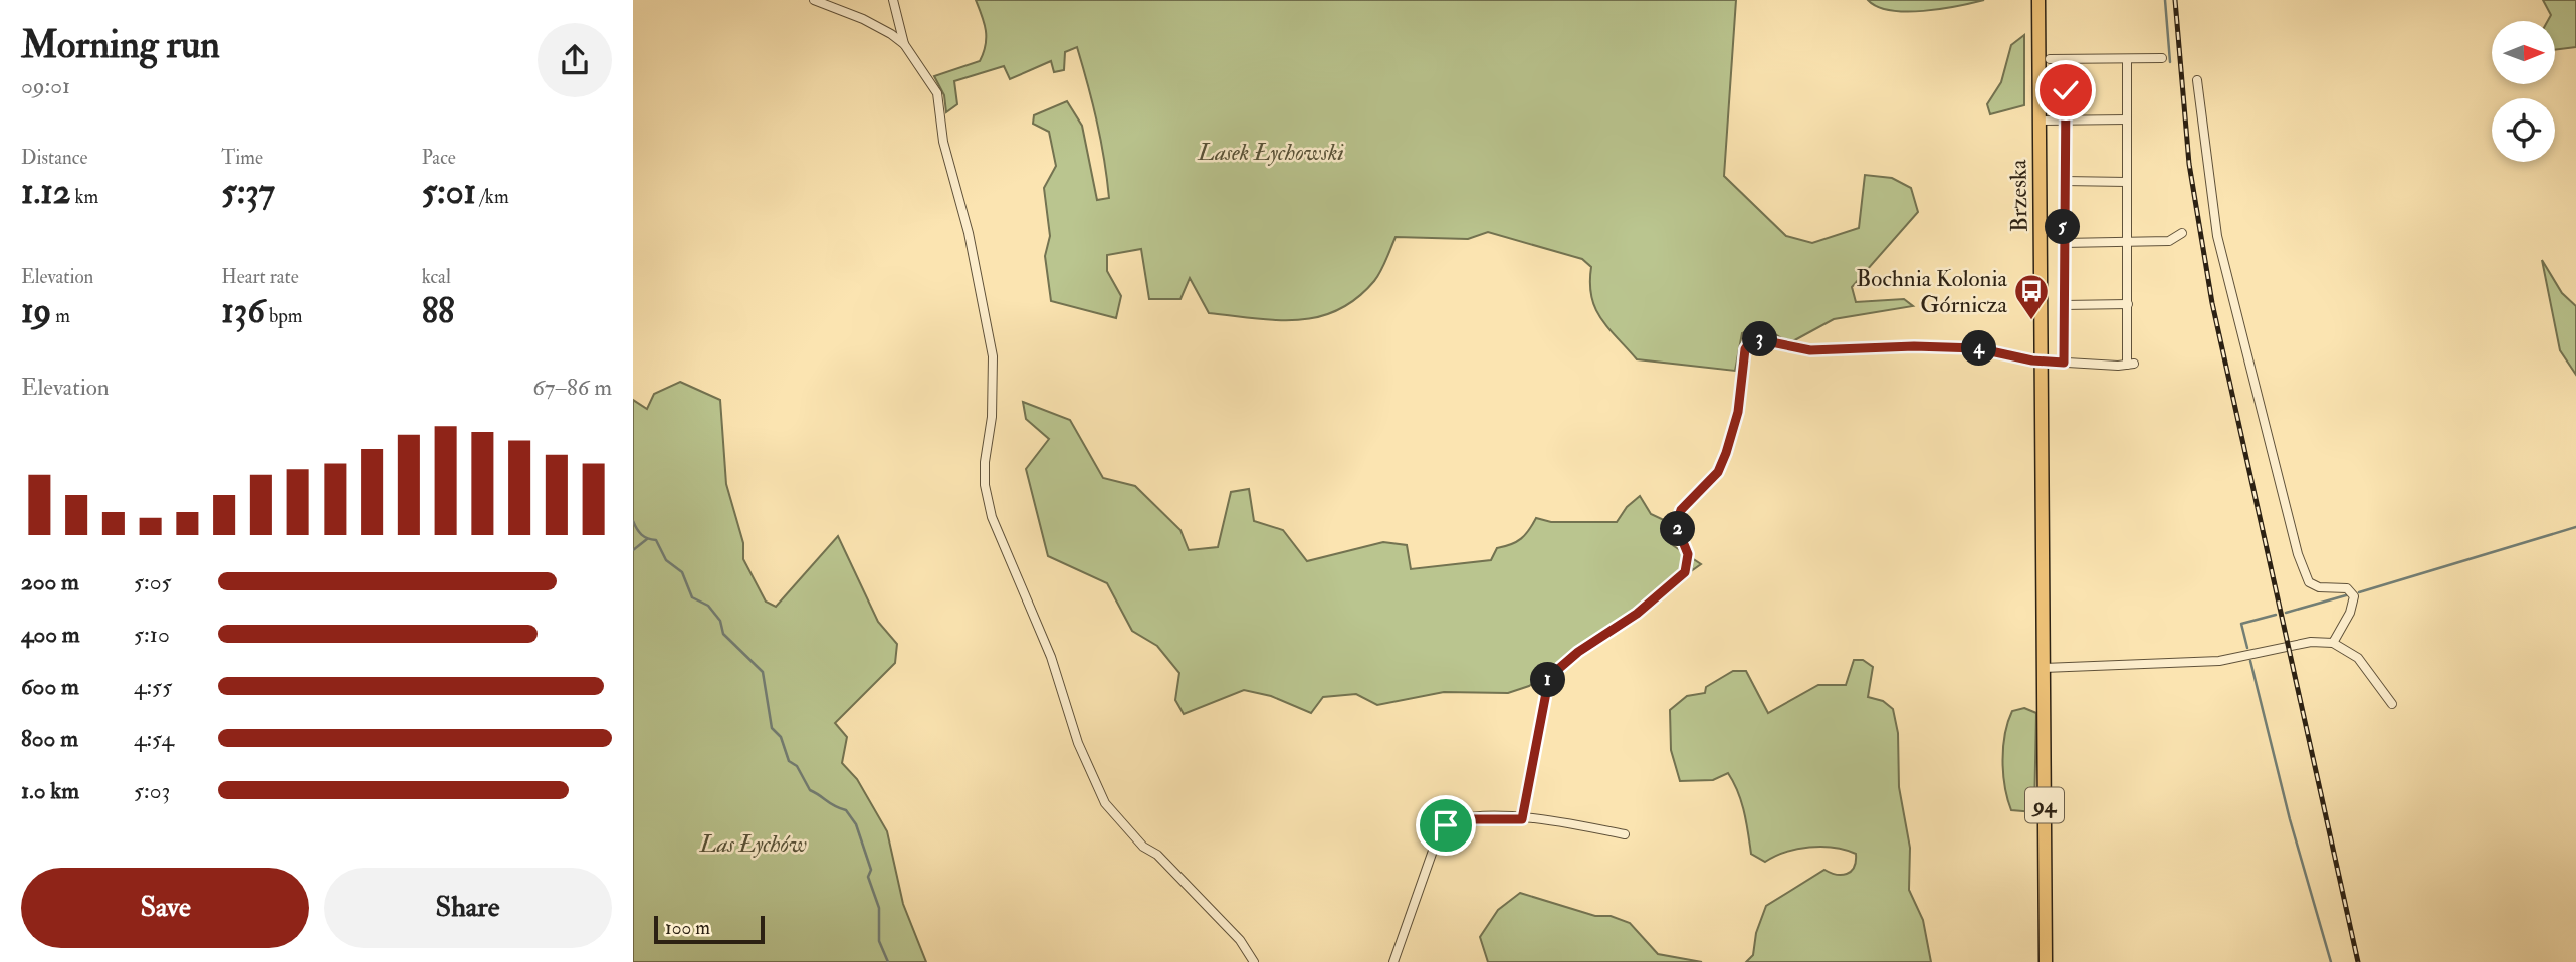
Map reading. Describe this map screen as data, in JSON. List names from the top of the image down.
{
  "streets": {
    "main road": ["Brzeska", "94"]
  },
  "crossings": [
    ["Brzeska", "94"]
  ],
  "parks": ["Lasek Łychowski", "Las Łychów"],
  "places": {
    "bus stop": ["Bochnia Kolonia Górnicza"]
  },
  "scale_bar": "100 m",
  "north": "right",
  "page": {
    "heading": ["Morning run", "09:01"],
    "stats": [
      ["Distance", "1.12 km"],
      ["Time", "5:37"],
      ["Pace", "5:01 /km"],
      ["Elevation", "19 m"],
      ["Heart rate", "136 bpm"],
      ["kcal", "88"]
    ],
    "pins": [
      "5",
      "3",
      "4",
      "2",
      "1"
    ],
    "chart": ["Elevation", "67–86 m"],
    "list": [
      {
        "name": "200 m",
        "note": "5:05"
      },
      {
        "name": "400 m",
        "note": "5:10"
      },
      {
        "name": "600 m",
        "note": "4:55"
      },
      {
        "name": "800 m",
        "note": "4:54"
      },
      {
        "name": "1.0 km",
        "note": "5:03"
      }
    ],
    "buttons": ["Save", "Share"],
    "scale": "100 m"
  }
}
